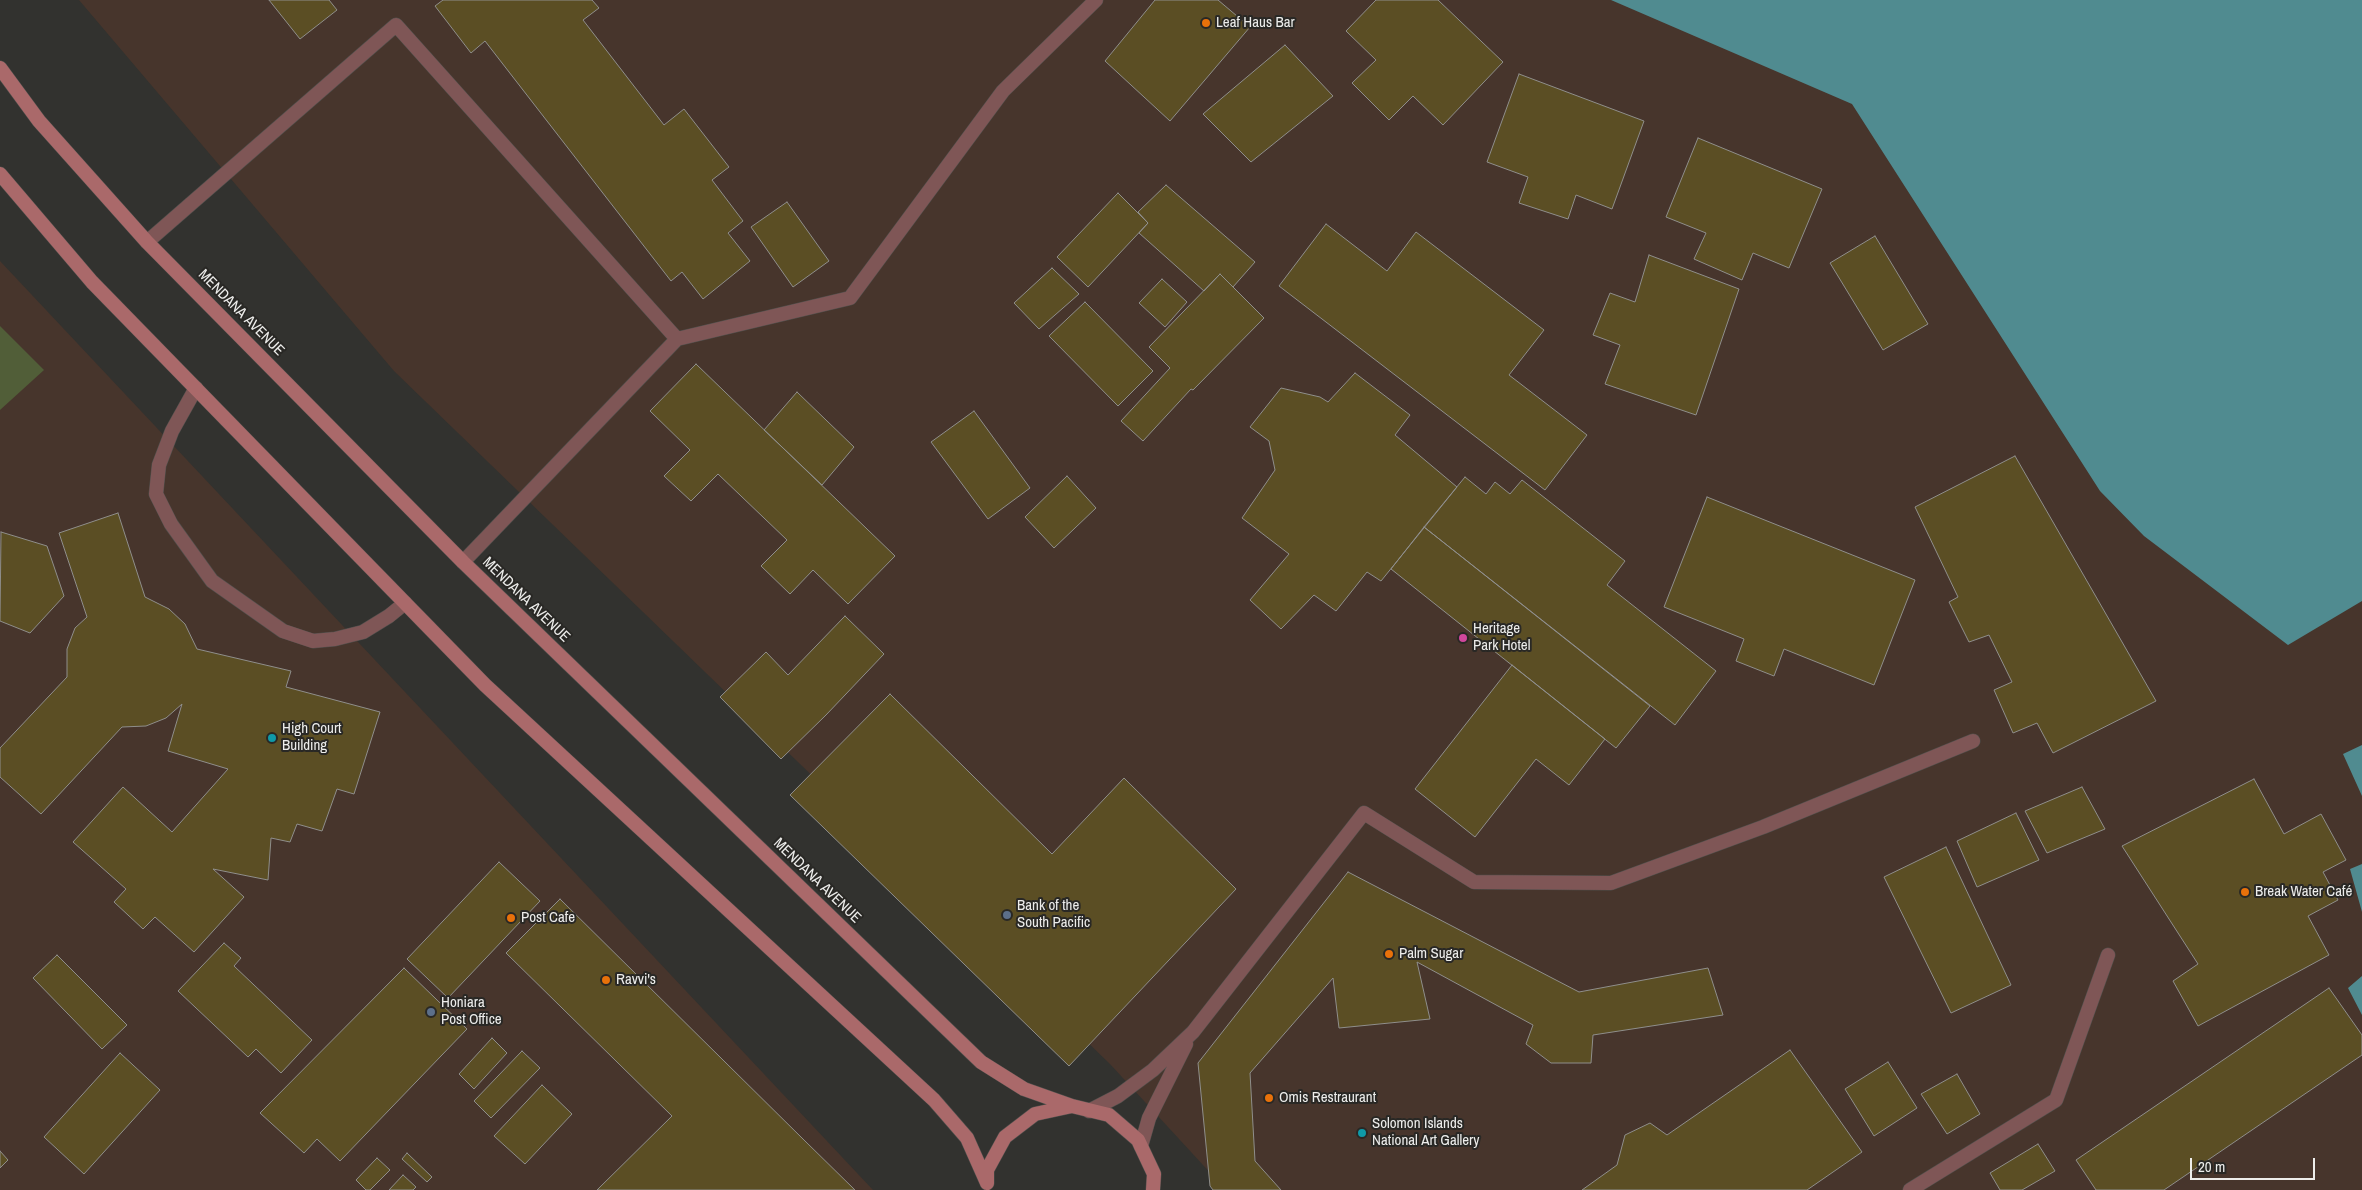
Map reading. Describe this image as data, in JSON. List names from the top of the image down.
{
  "streets": {
    "main road": ["MENDANA AVENUE"]
  },
  "places": [
    "Leaf Haus Bar",
    "Heritage Park Hotel",
    "High Court Building",
    "Break Water Café",
    "Bank of the South Pacific",
    "Post Cafe",
    "Palm Sugar",
    "Ravvi's",
    "Honiara Post Office",
    "Omis Restraurant",
    "Solomon Islands National Art Gallery"
  ],
  "scale_bar": "20 m"
}
